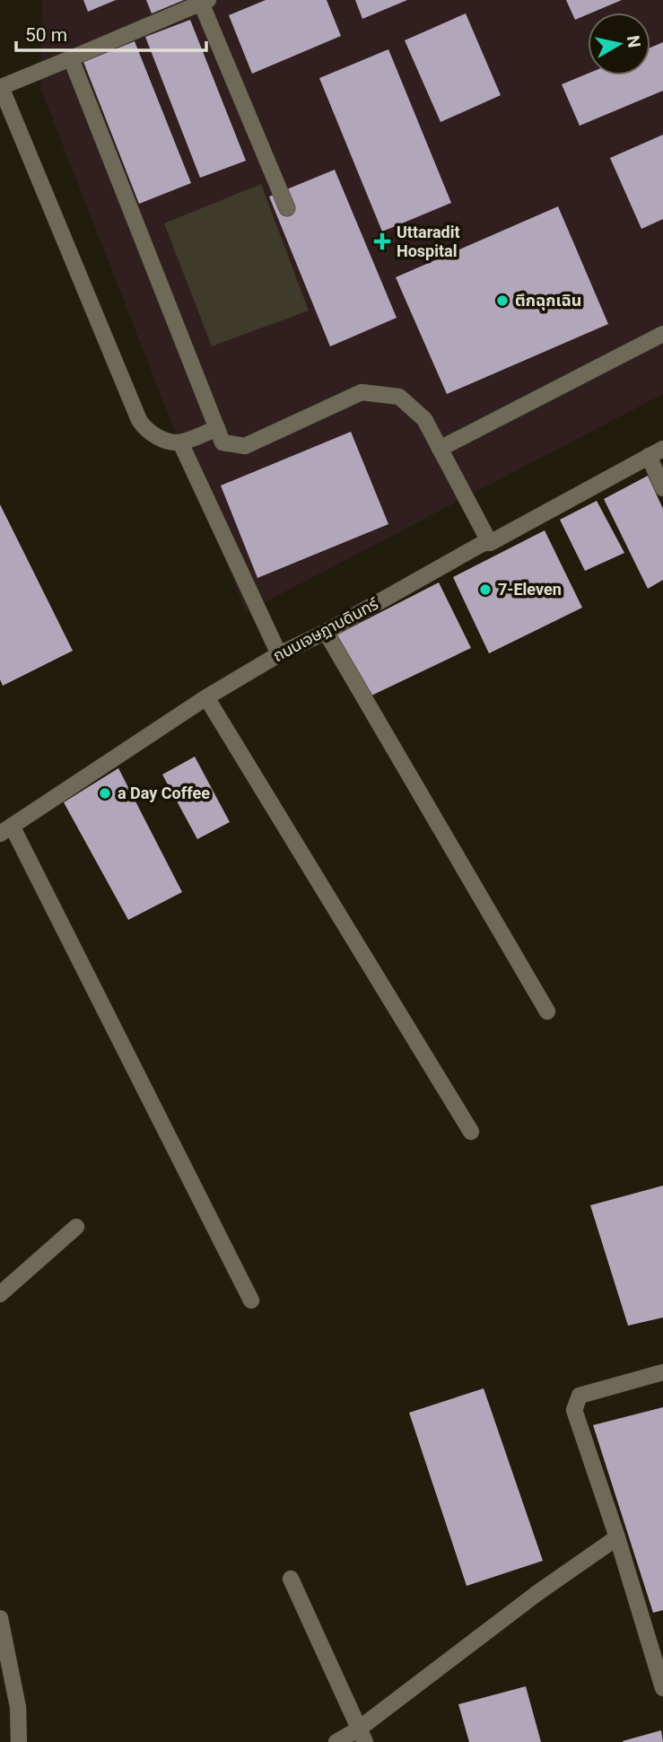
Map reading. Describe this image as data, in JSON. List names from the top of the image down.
{
  "streets": {
    "street": ["ถนนเจษฎาบดินทร์"]
  },
  "places": {
    "health": ["Uttaradit Hospital"],
    "other": ["ตึกฉุกเฉิน", "7-Eleven", "a Day Coffee"]
  },
  "scale_bar": "50 m",
  "north": "right"
}
